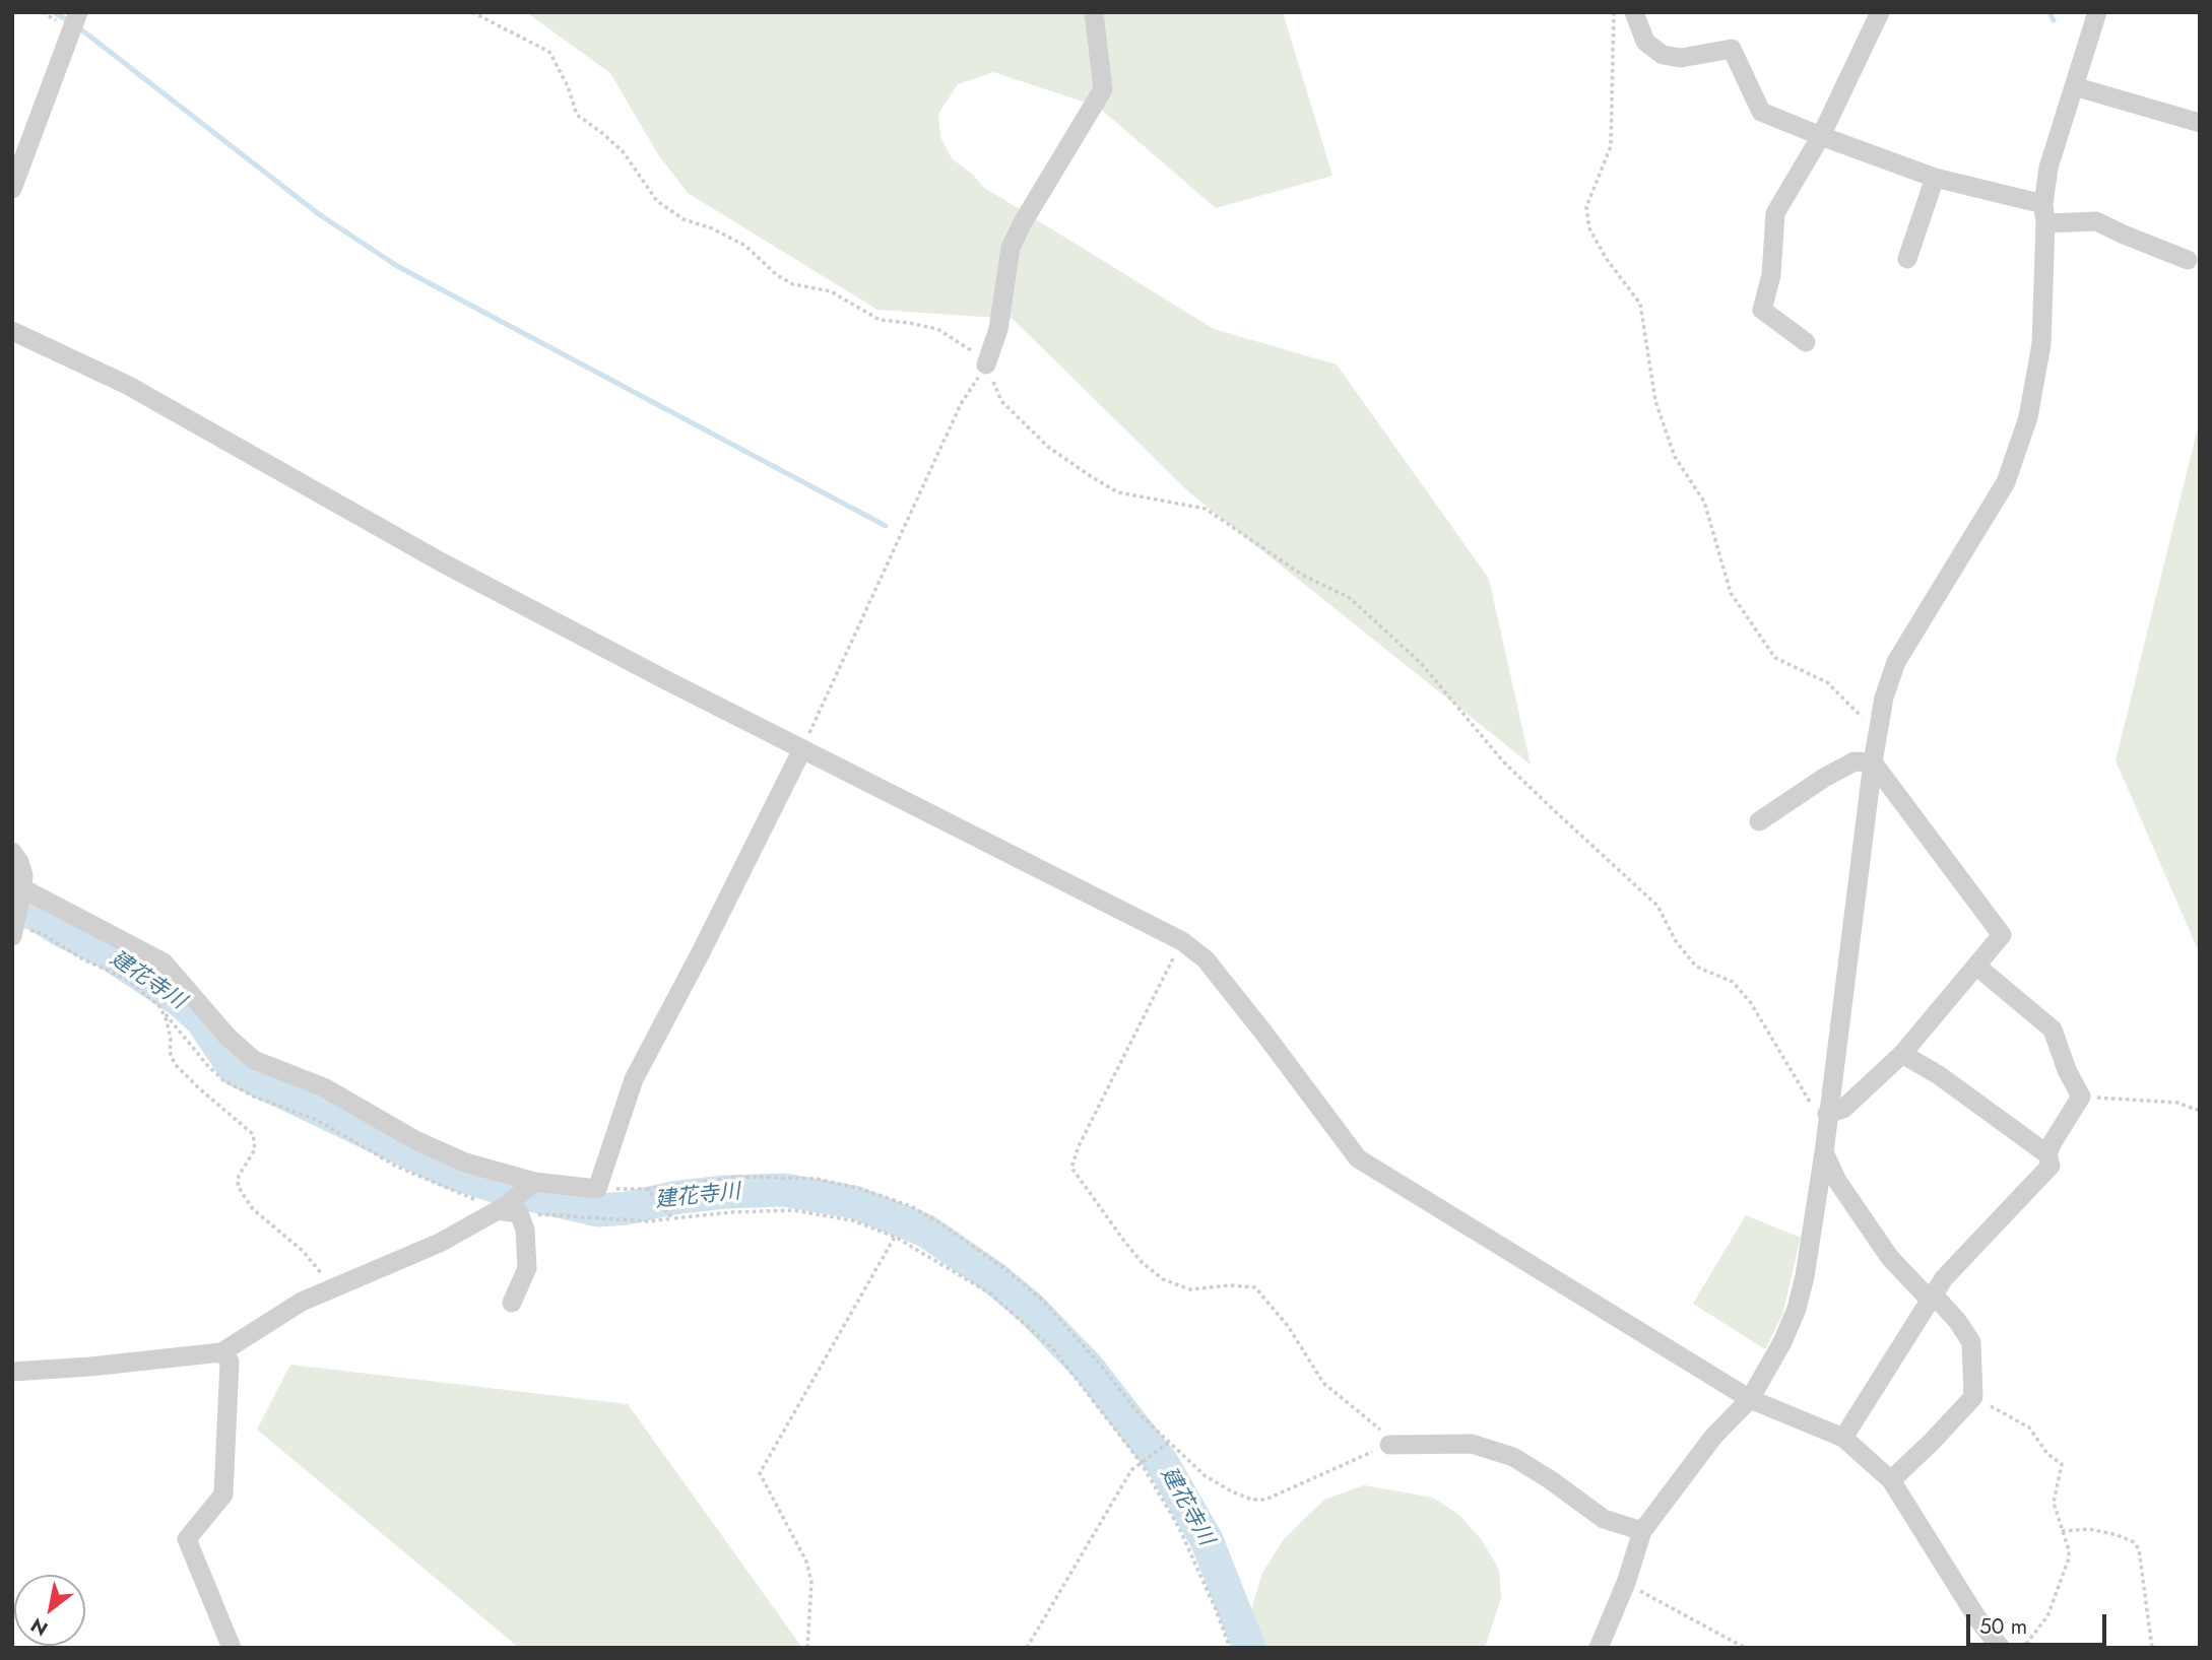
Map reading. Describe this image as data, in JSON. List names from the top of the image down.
{
  "water": ["建花寺川"],
  "scale_bar": "50 m",
  "north": "bottom left"
}
